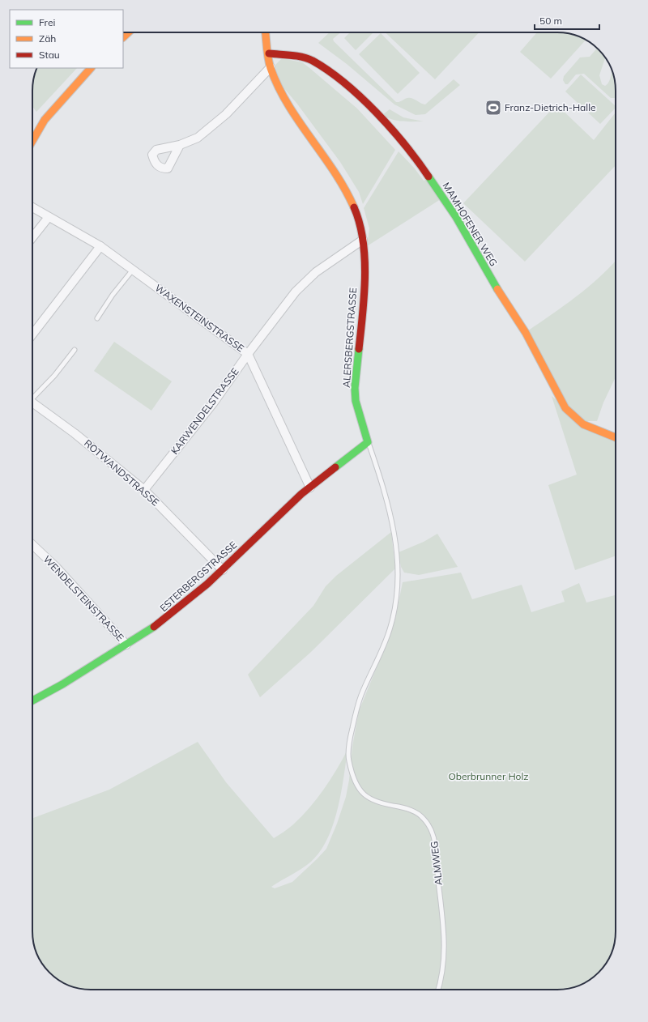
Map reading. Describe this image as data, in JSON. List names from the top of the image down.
{
  "streets": {
    "street": [
      "MAMHOFENER WEG",
      "WAXENSTEINSTRASSE",
      "ALERSBERGSTRASSE",
      "KARWENDELSTRASSE",
      "ROTWANDSTRASSE",
      "ESTERBERGSTRASSE",
      "WENDELSTEINSTRASSE"
    ],
    "lane": ["ALMWEG"]
  },
  "crossings": [
    ["MAMHOFENER WEG", "ALERSBERGSTRASSE"],
    ["WAXENSTEINSTRASSE", "KARWENDELSTRASSE"],
    ["WAXENSTEINSTRASSE", "ESTERBERGSTRASSE"],
    ["ALERSBERGSTRASSE", "KARWENDELSTRASSE"],
    ["ALERSBERGSTRASSE", "ESTERBERGSTRASSE"],
    ["ALERSBERGSTRASSE", "ALMWEG"],
    ["KARWENDELSTRASSE", "ROTWANDSTRASSE"],
    ["ROTWANDSTRASSE", "ESTERBERGSTRASSE"],
    ["ESTERBERGSTRASSE", "WENDELSTEINSTRASSE"]
  ],
  "parks": ["Oberbrunner Holz"],
  "places": {
    "sports": ["Franz-Dietrich-Halle"]
  },
  "legend": ["Frei", "Zäh", "Stau"],
  "scale_bar": "50 m"
}
